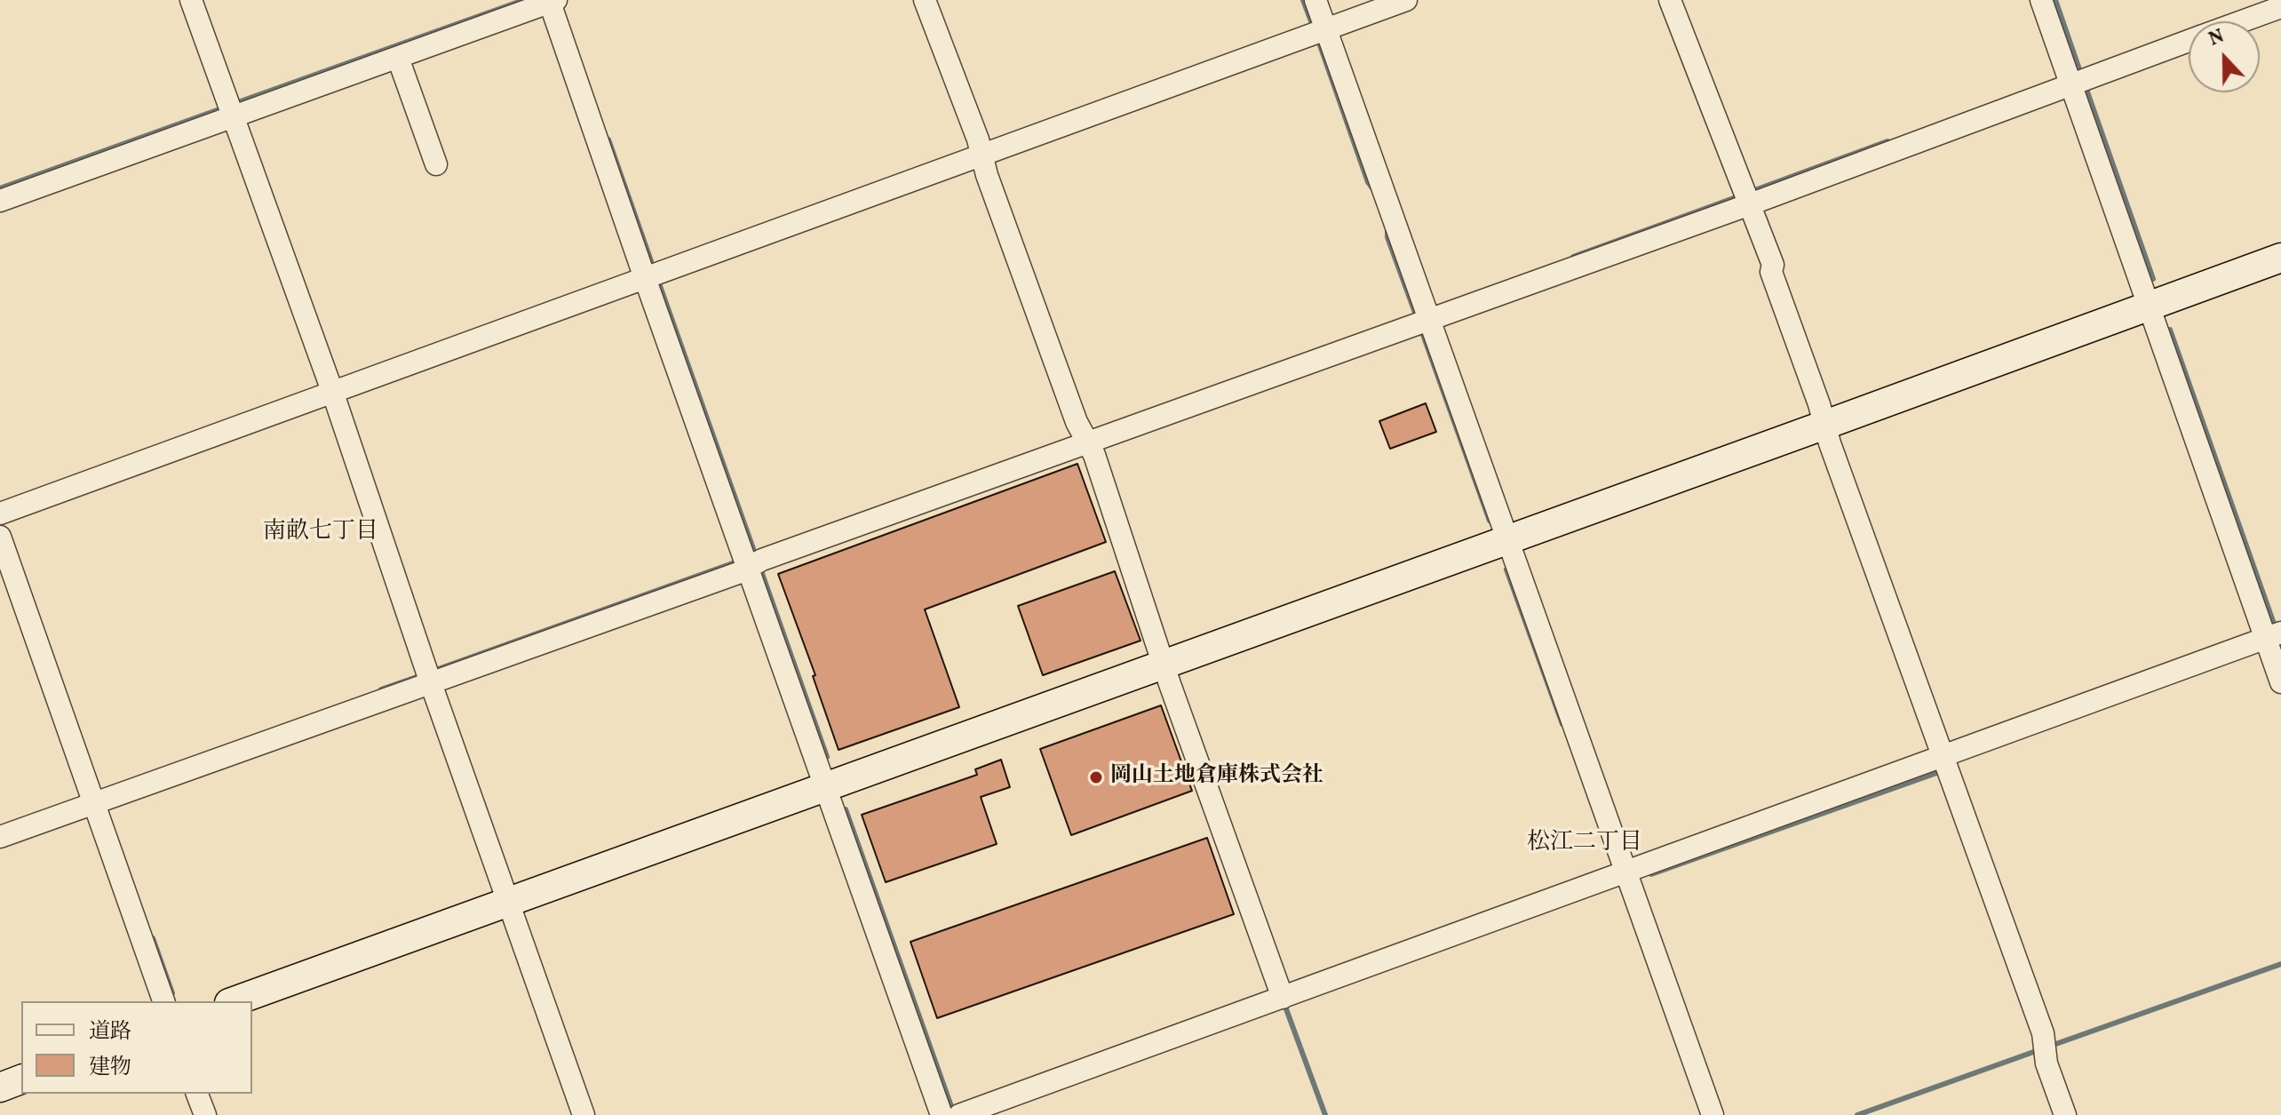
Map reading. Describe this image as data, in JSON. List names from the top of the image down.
{
  "districts": ["南畝七丁目", "松江二丁目"],
  "places": ["岡山土地倉庫株式会社"],
  "legend": ["道路", "建物"],
  "north": "top"
}
